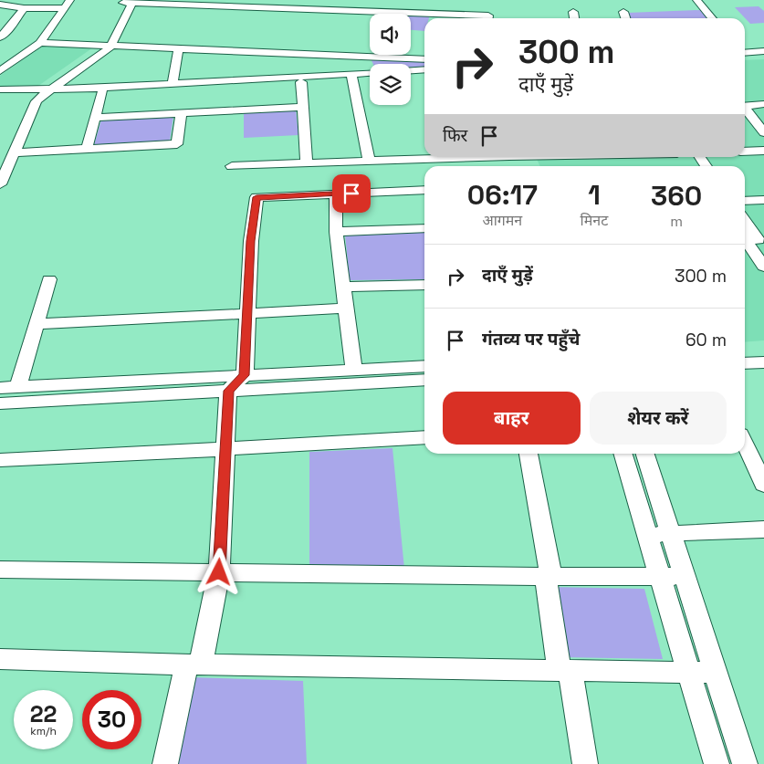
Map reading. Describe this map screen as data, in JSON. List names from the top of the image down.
{
  "page": {
    "turn": ["300 m", "दाएँ मुड़ें"],
    "then": "फिर",
    "eta": [
      "06:17",
      "आगमन",
      "1",
      "मिनट",
      "360",
      "m"
    ],
    "list": [
      {
        "name": "दाएँ मुड़ें",
        "value": "300 m"
      },
      {
        "name": "गंतव्य पर पहुँचे",
        "value": "60 m"
      }
    ],
    "buttons": ["बाहर", "शेयर करें"],
    "speed": "22 km/h",
    "limit": "30"
  }
}
